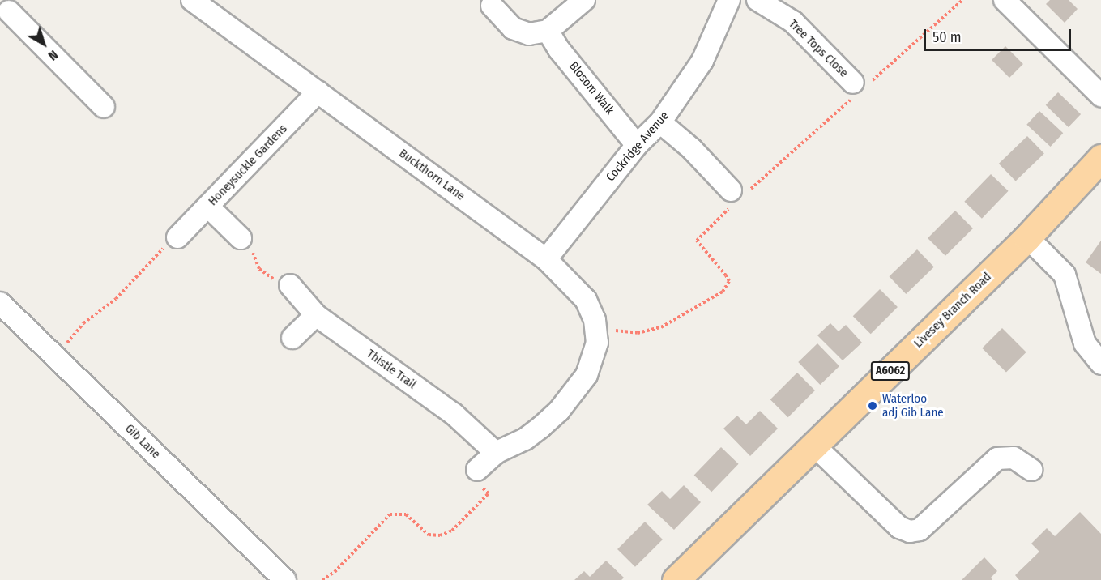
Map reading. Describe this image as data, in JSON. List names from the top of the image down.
{
  "streets": {
    "main road": ["Livesey Branch Road", "A6062"],
    "street": [
      "Tree Tops Close",
      "Blosom Walk",
      "Cockridge Avenue",
      "Honeysuckle Gardens",
      "Buckthorn Lane",
      "Thistle Trail",
      "Gib Lane"
    ]
  },
  "crossings": [
    ["Blosom Walk", "Cockridge Avenue"],
    ["Cockridge Avenue", "Buckthorn Lane"],
    ["Honeysuckle Gardens", "Buckthorn Lane"],
    ["Buckthorn Lane", "Thistle Trail"]
  ],
  "places": ["Waterloo adj Gib Lane"],
  "scale_bar": "50 m",
  "north": "bottom right"
}
